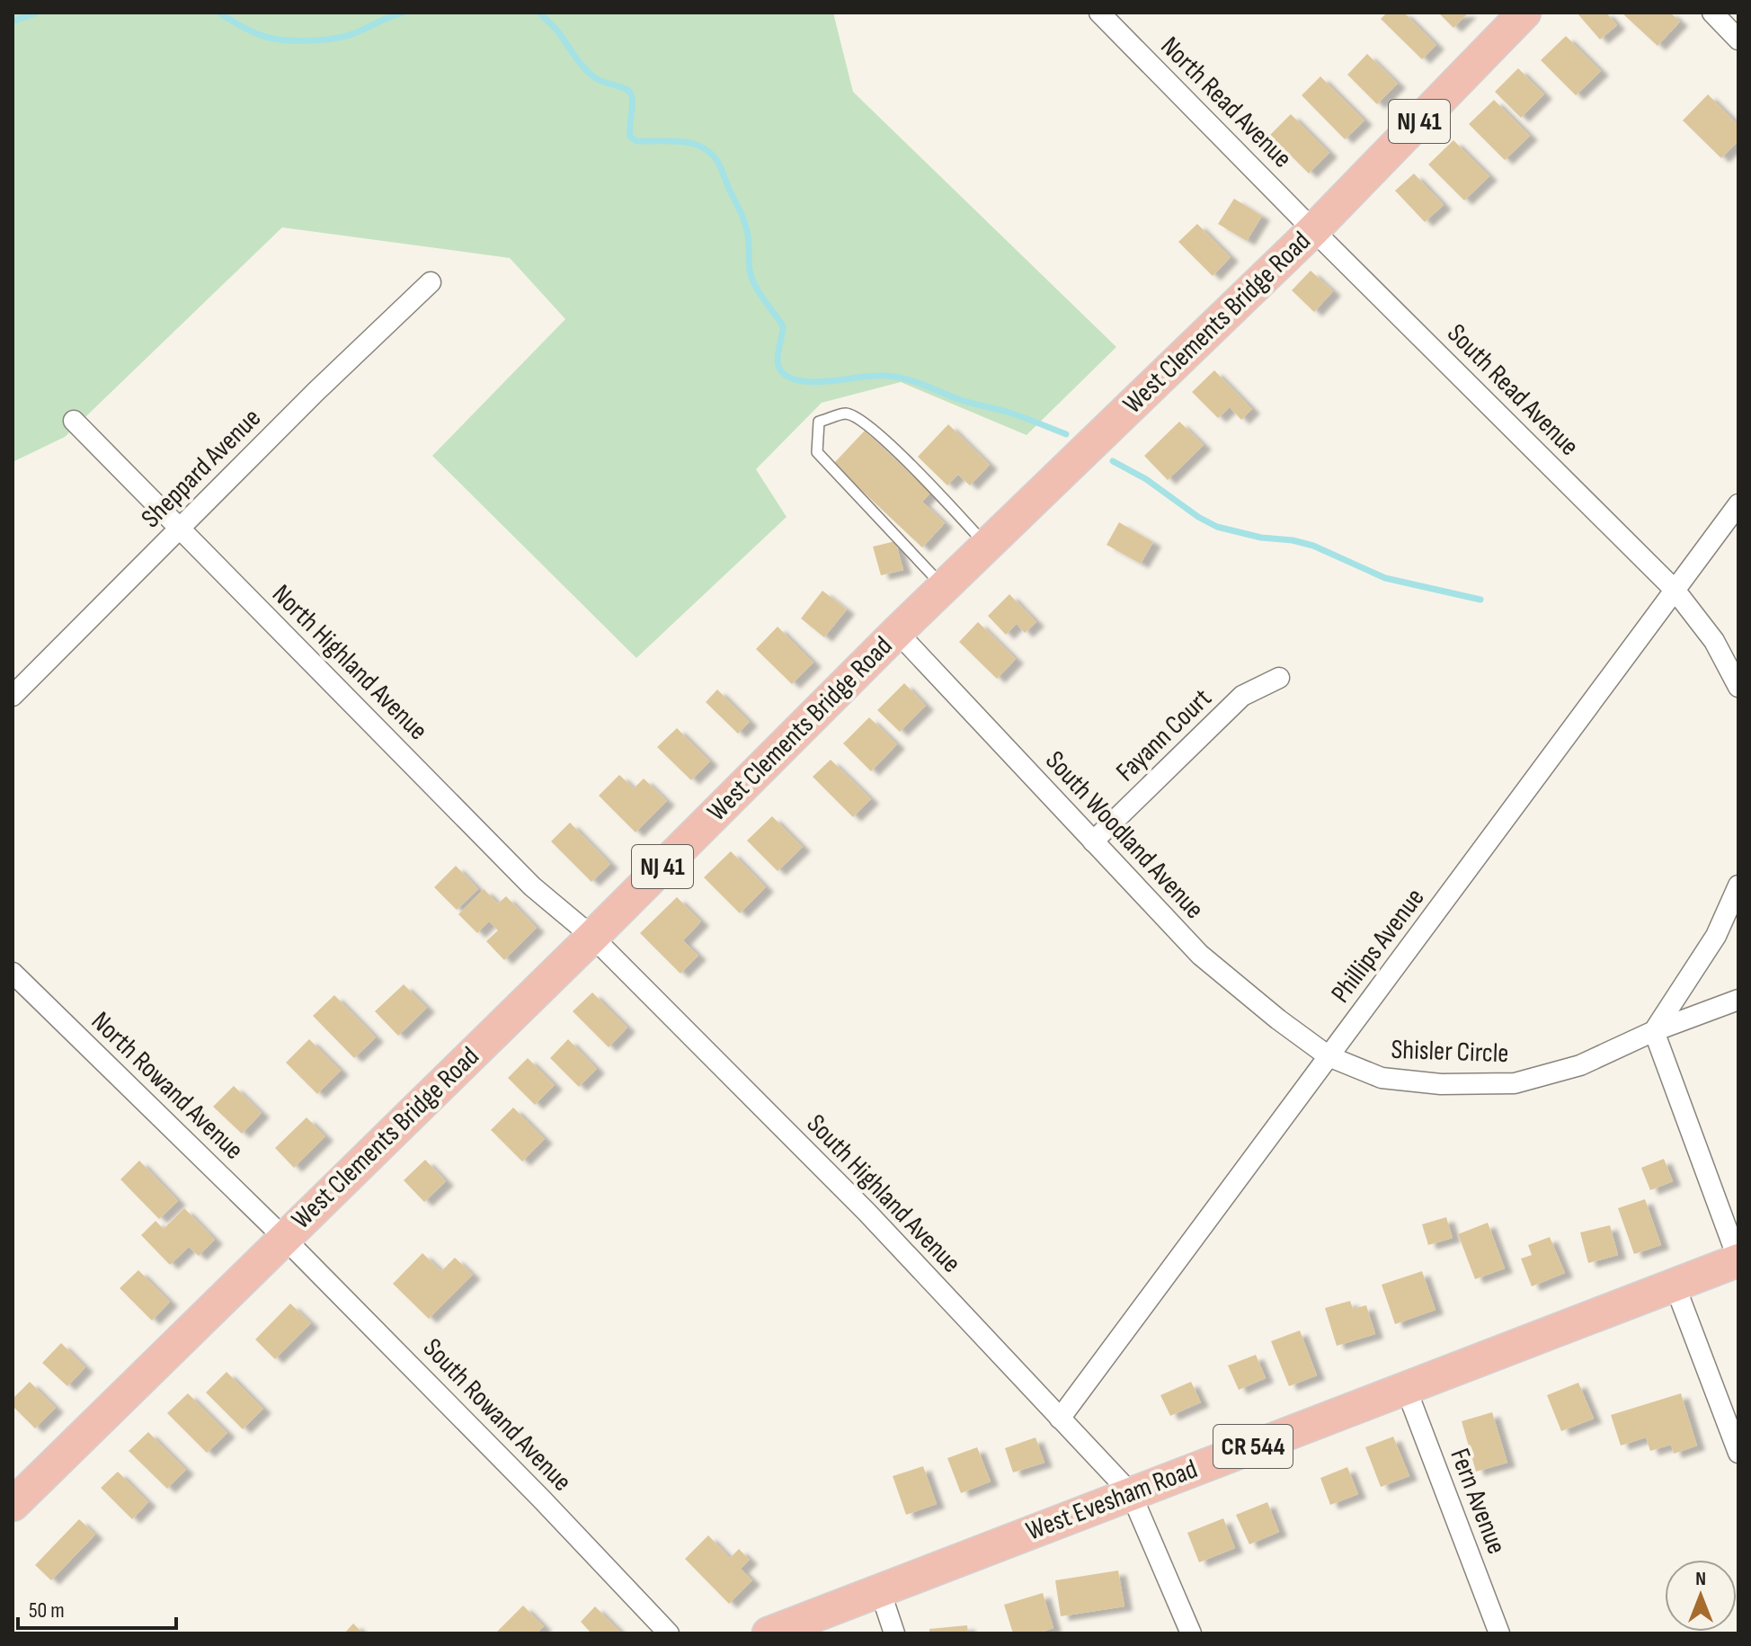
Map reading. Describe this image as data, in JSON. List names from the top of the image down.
{
  "streets": {
    "main road": [
      "NJ 41",
      "West Clements Bridge Road",
      "CR 544",
      "West Evesham Road"
    ],
    "street": [
      "North Read Avenue",
      "South Read Avenue",
      "Sheppard Avenue",
      "North Highland Avenue",
      "Fayann Court",
      "South Woodland Avenue",
      "Phillips Avenue",
      "Shisler Circle",
      "North Rowand Avenue",
      "South Highland Avenue",
      "South Rowand Avenue",
      "Fern Avenue"
    ]
  },
  "crossings": [
    ["North Read Avenue", "West Clements Bridge Road"],
    ["North Read Avenue", "South Read Avenue"],
    ["West Clements Bridge Road", "South Read Avenue"],
    ["West Clements Bridge Road", "North Highland Avenue"],
    ["West Clements Bridge Road", "South Woodland Avenue"],
    ["West Clements Bridge Road", "North Rowand Avenue"],
    ["West Clements Bridge Road", "South Highland Avenue"],
    ["West Clements Bridge Road", "South Rowand Avenue"],
    ["South Read Avenue", "Phillips Avenue"],
    ["Sheppard Avenue", "North Highland Avenue"],
    ["North Highland Avenue", "South Highland Avenue"],
    ["Fayann Court", "South Woodland Avenue"],
    ["South Woodland Avenue", "Phillips Avenue"],
    ["South Woodland Avenue", "Shisler Circle"],
    ["Phillips Avenue", "Shisler Circle"],
    ["Phillips Avenue", "South Highland Avenue"],
    ["North Rowand Avenue", "South Rowand Avenue"],
    ["South Highland Avenue", "West Evesham Road"],
    ["West Evesham Road", "Fern Avenue"]
  ],
  "scale_bar": "50 m",
  "north": "top"
}
